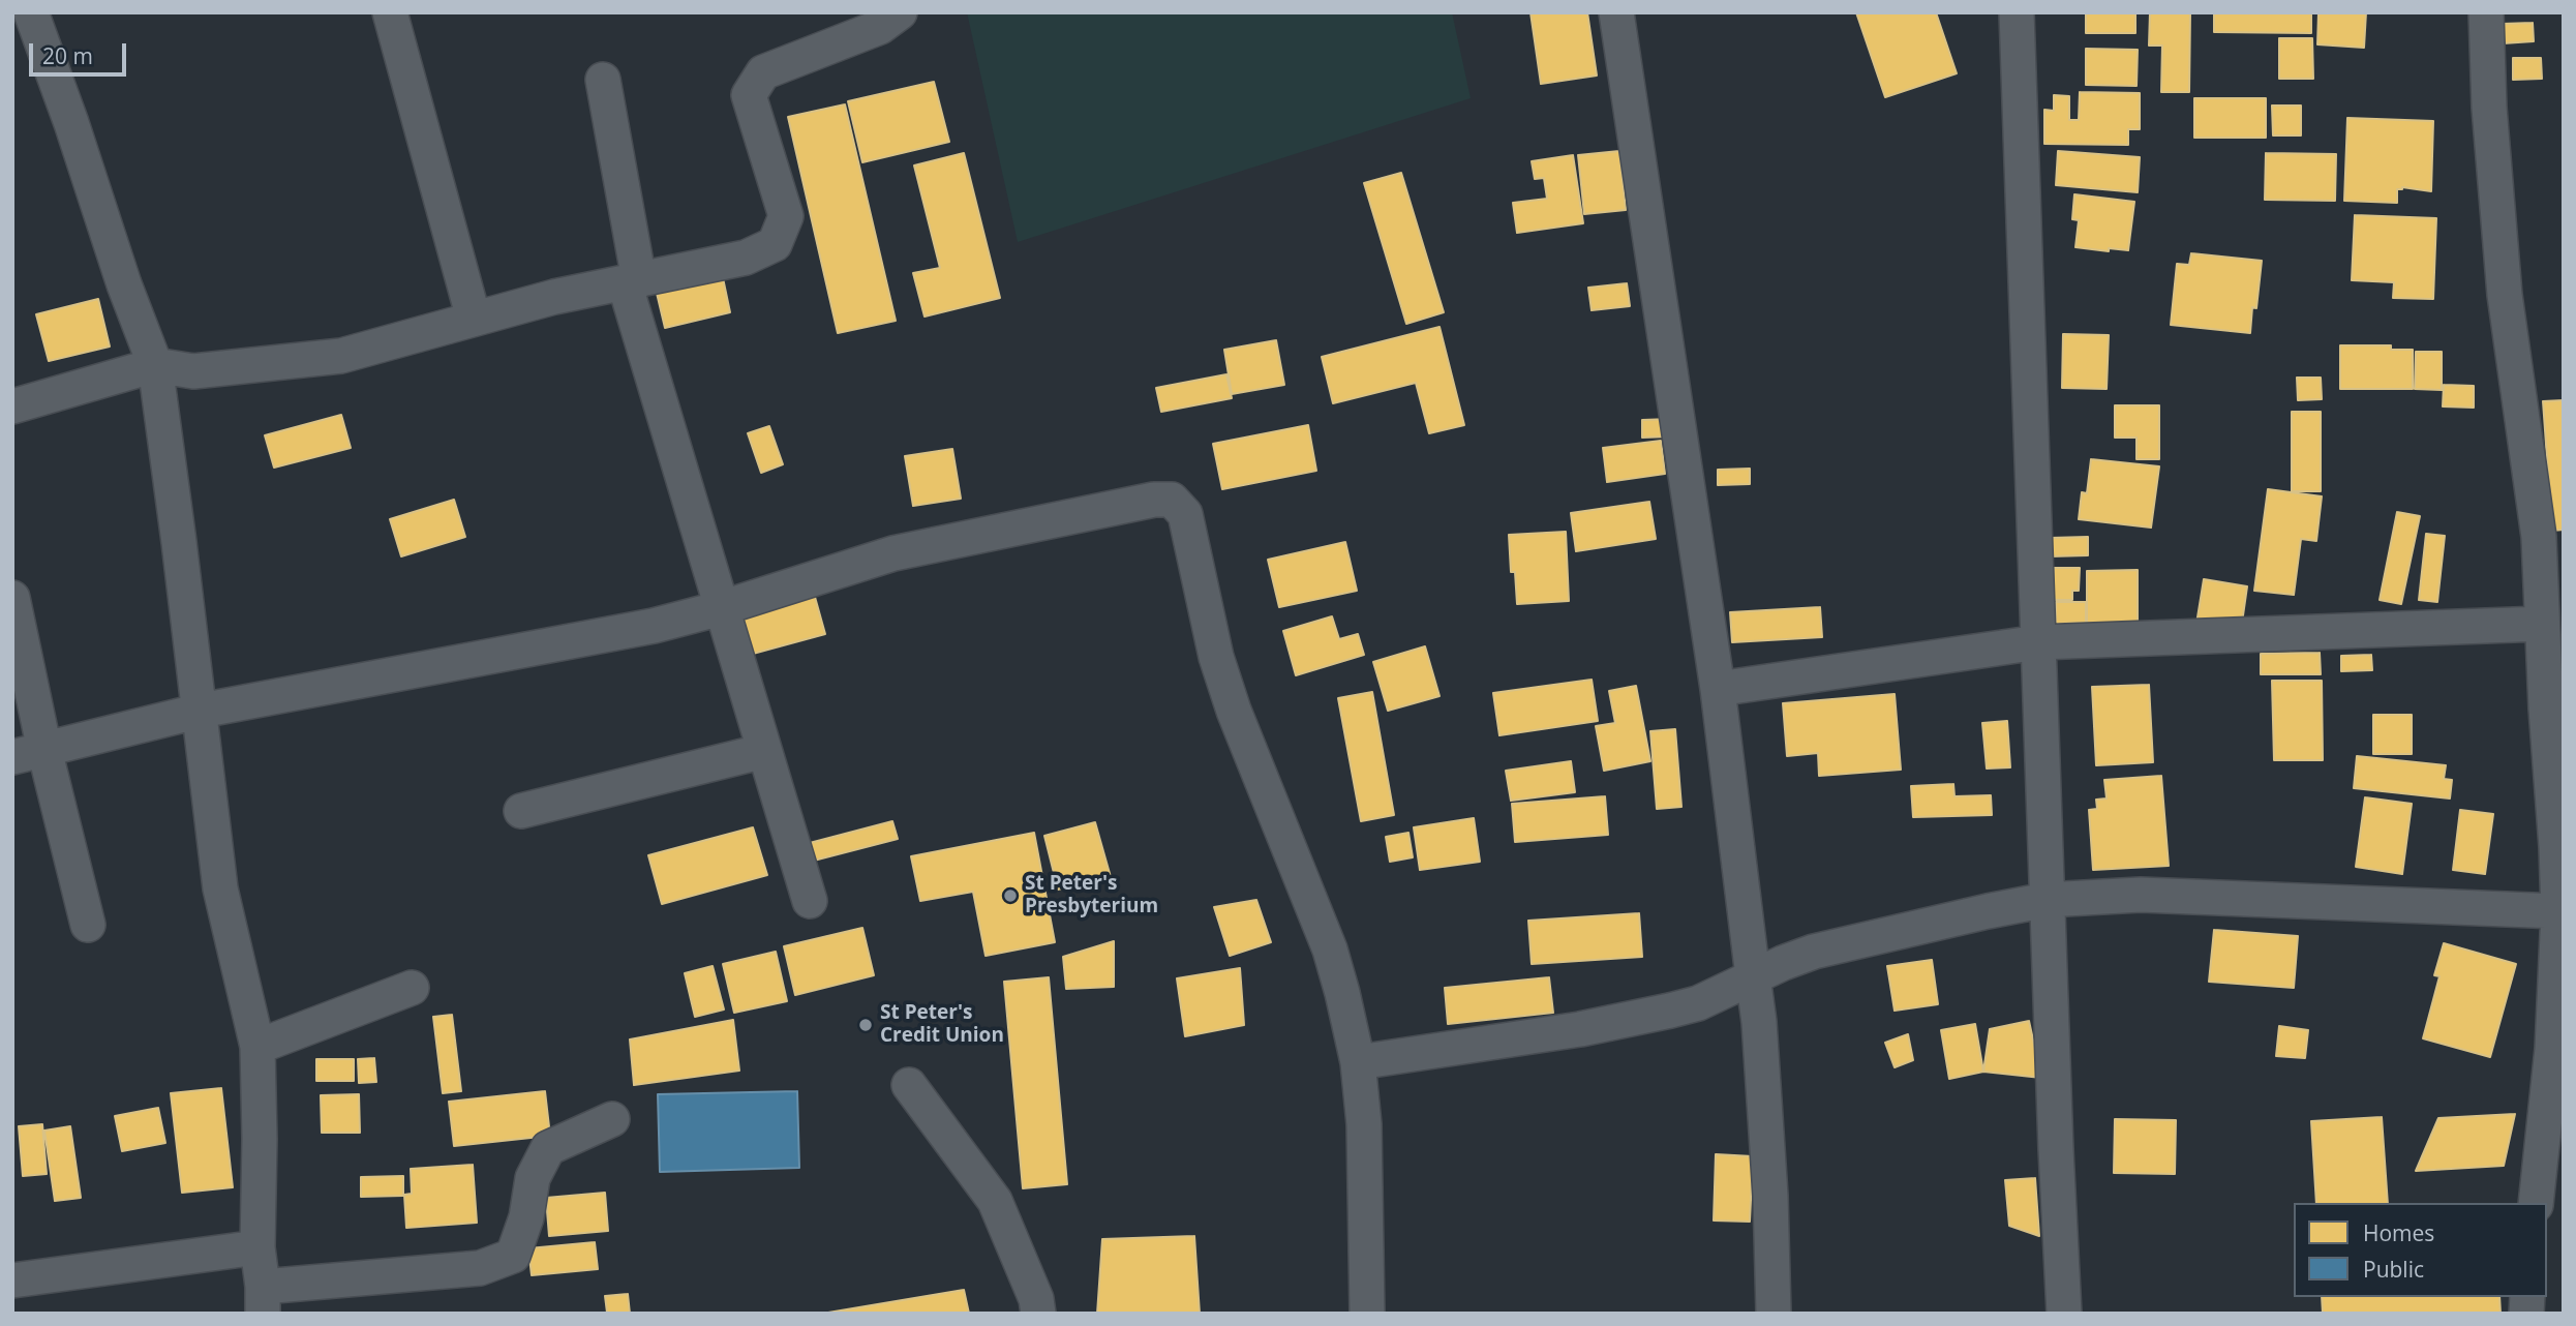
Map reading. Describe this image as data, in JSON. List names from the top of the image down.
{
  "places": ["St Peter's Presbyterium", "St Peter's Credit Union"],
  "legend": ["Homes", "Public"],
  "scale_bar": "20 m"
}
